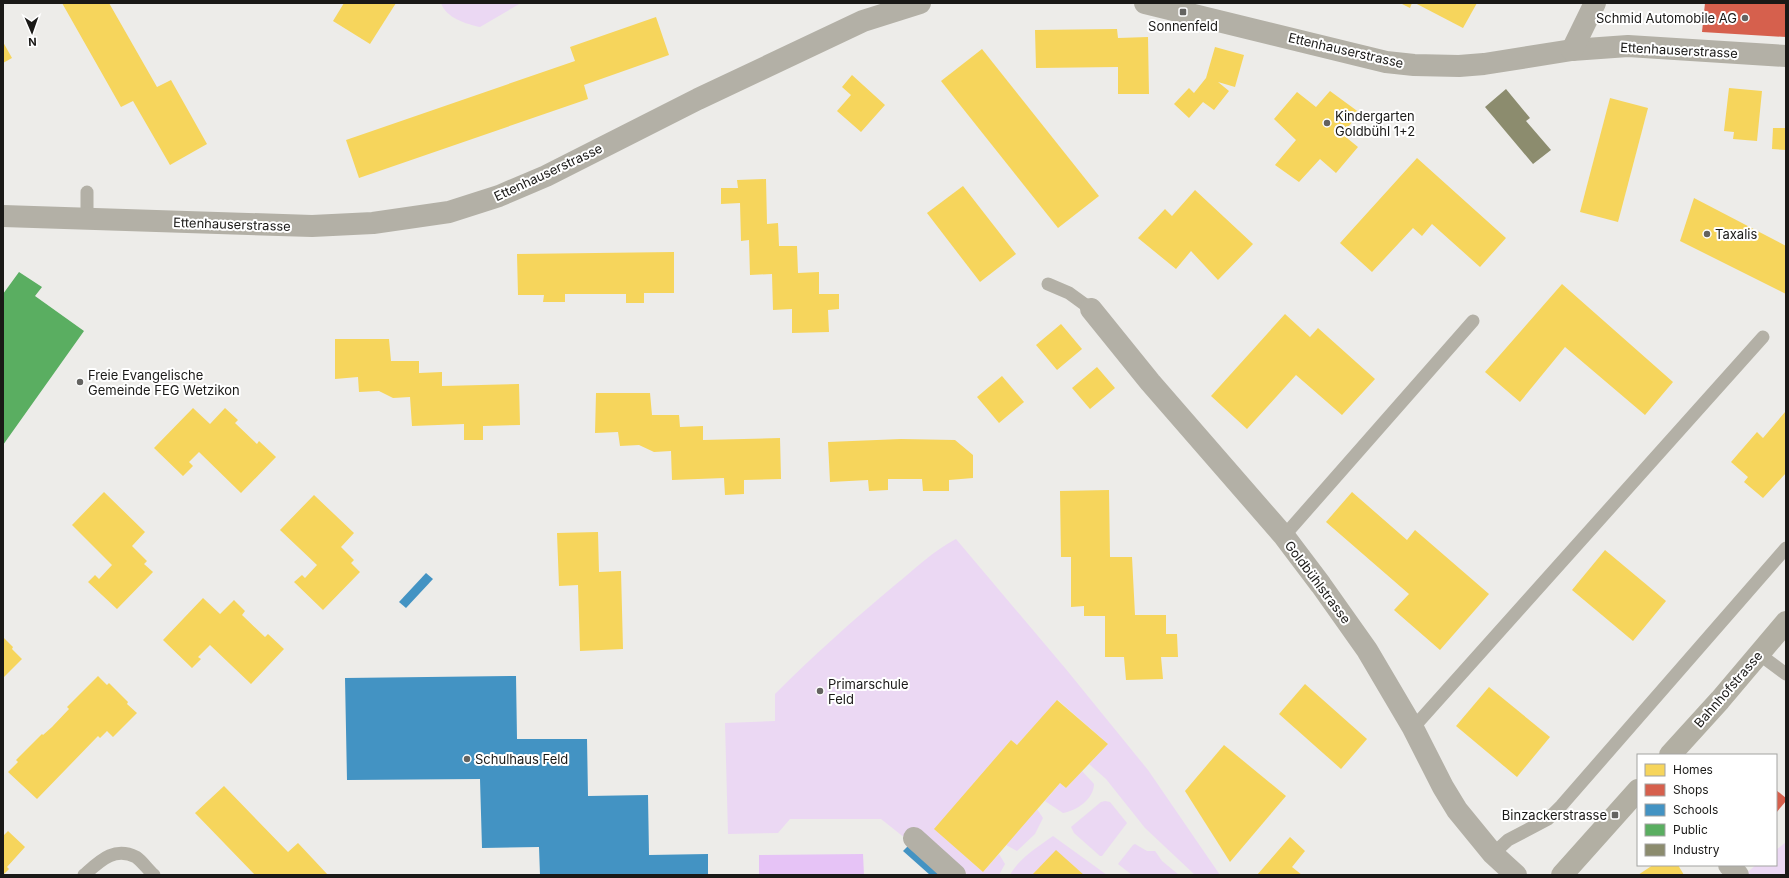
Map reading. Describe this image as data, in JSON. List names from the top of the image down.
{
  "streets": {
    "main road": ["Bahnhofstrasse"],
    "street": ["Ettenhauserstrasse", "Goldbühlstrasse"]
  },
  "places": {
    "transit": ["Sonnenfeld", "Binzackerstrasse"],
    "other": [
      "Schmid Automobile AG",
      "Kindergarten Goldbühl 1+2",
      "Taxalis",
      "Freie Evangelische Gemeinde FEG Wetzikon",
      "Primarschule Feld",
      "Schulhaus Feld"
    ]
  },
  "legend": [
    "Homes",
    "Shops",
    "Schools",
    "Public",
    "Industry"
  ],
  "north": "bottom"
}
